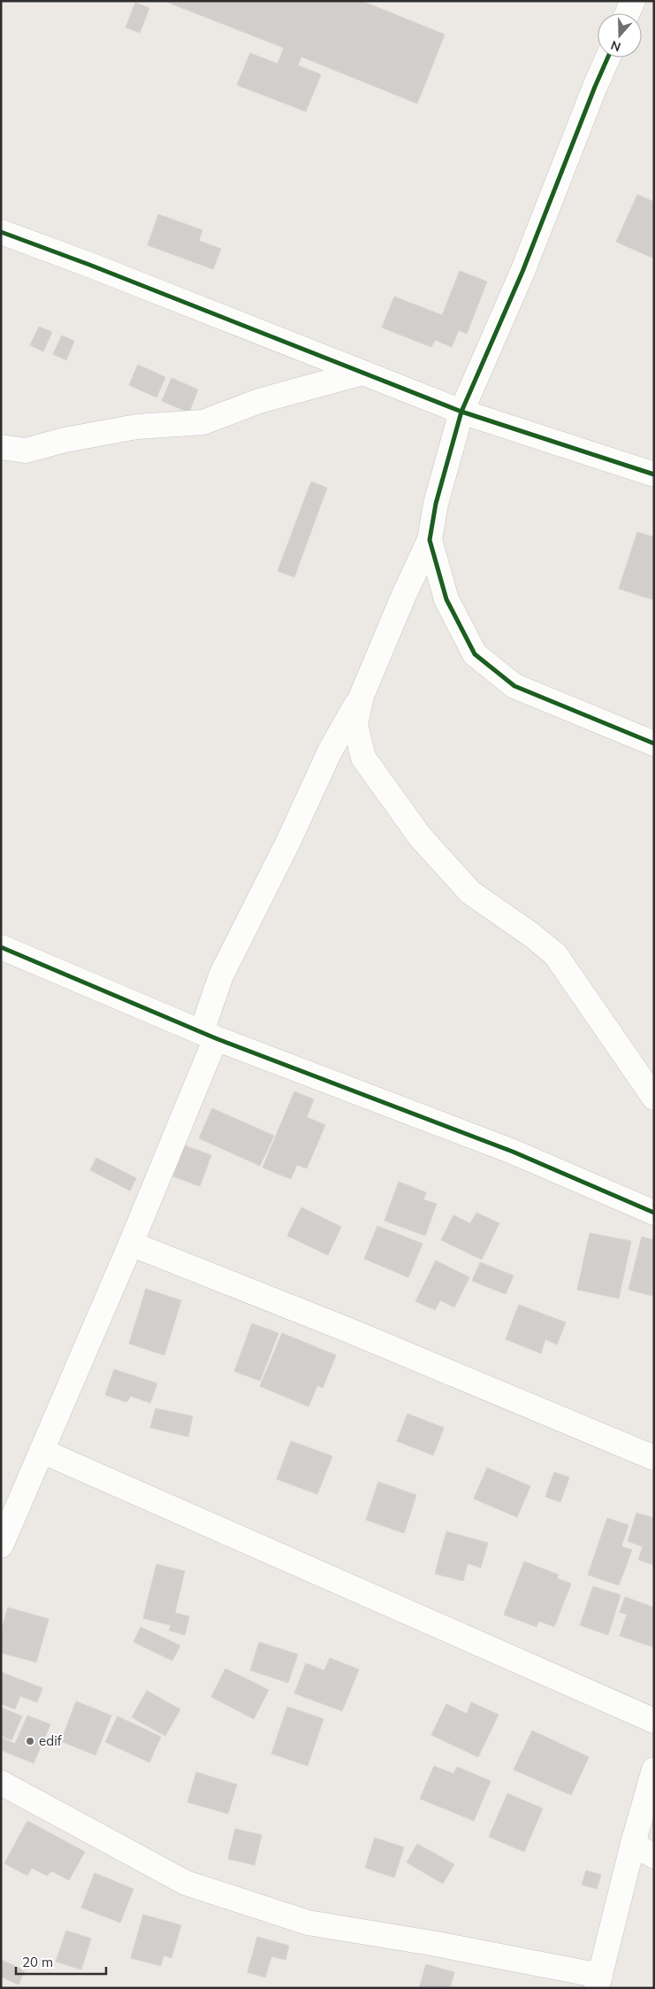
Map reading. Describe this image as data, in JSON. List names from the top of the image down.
{
  "places": ["edif"],
  "scale_bar": "20 m",
  "north": "bottom"
}
